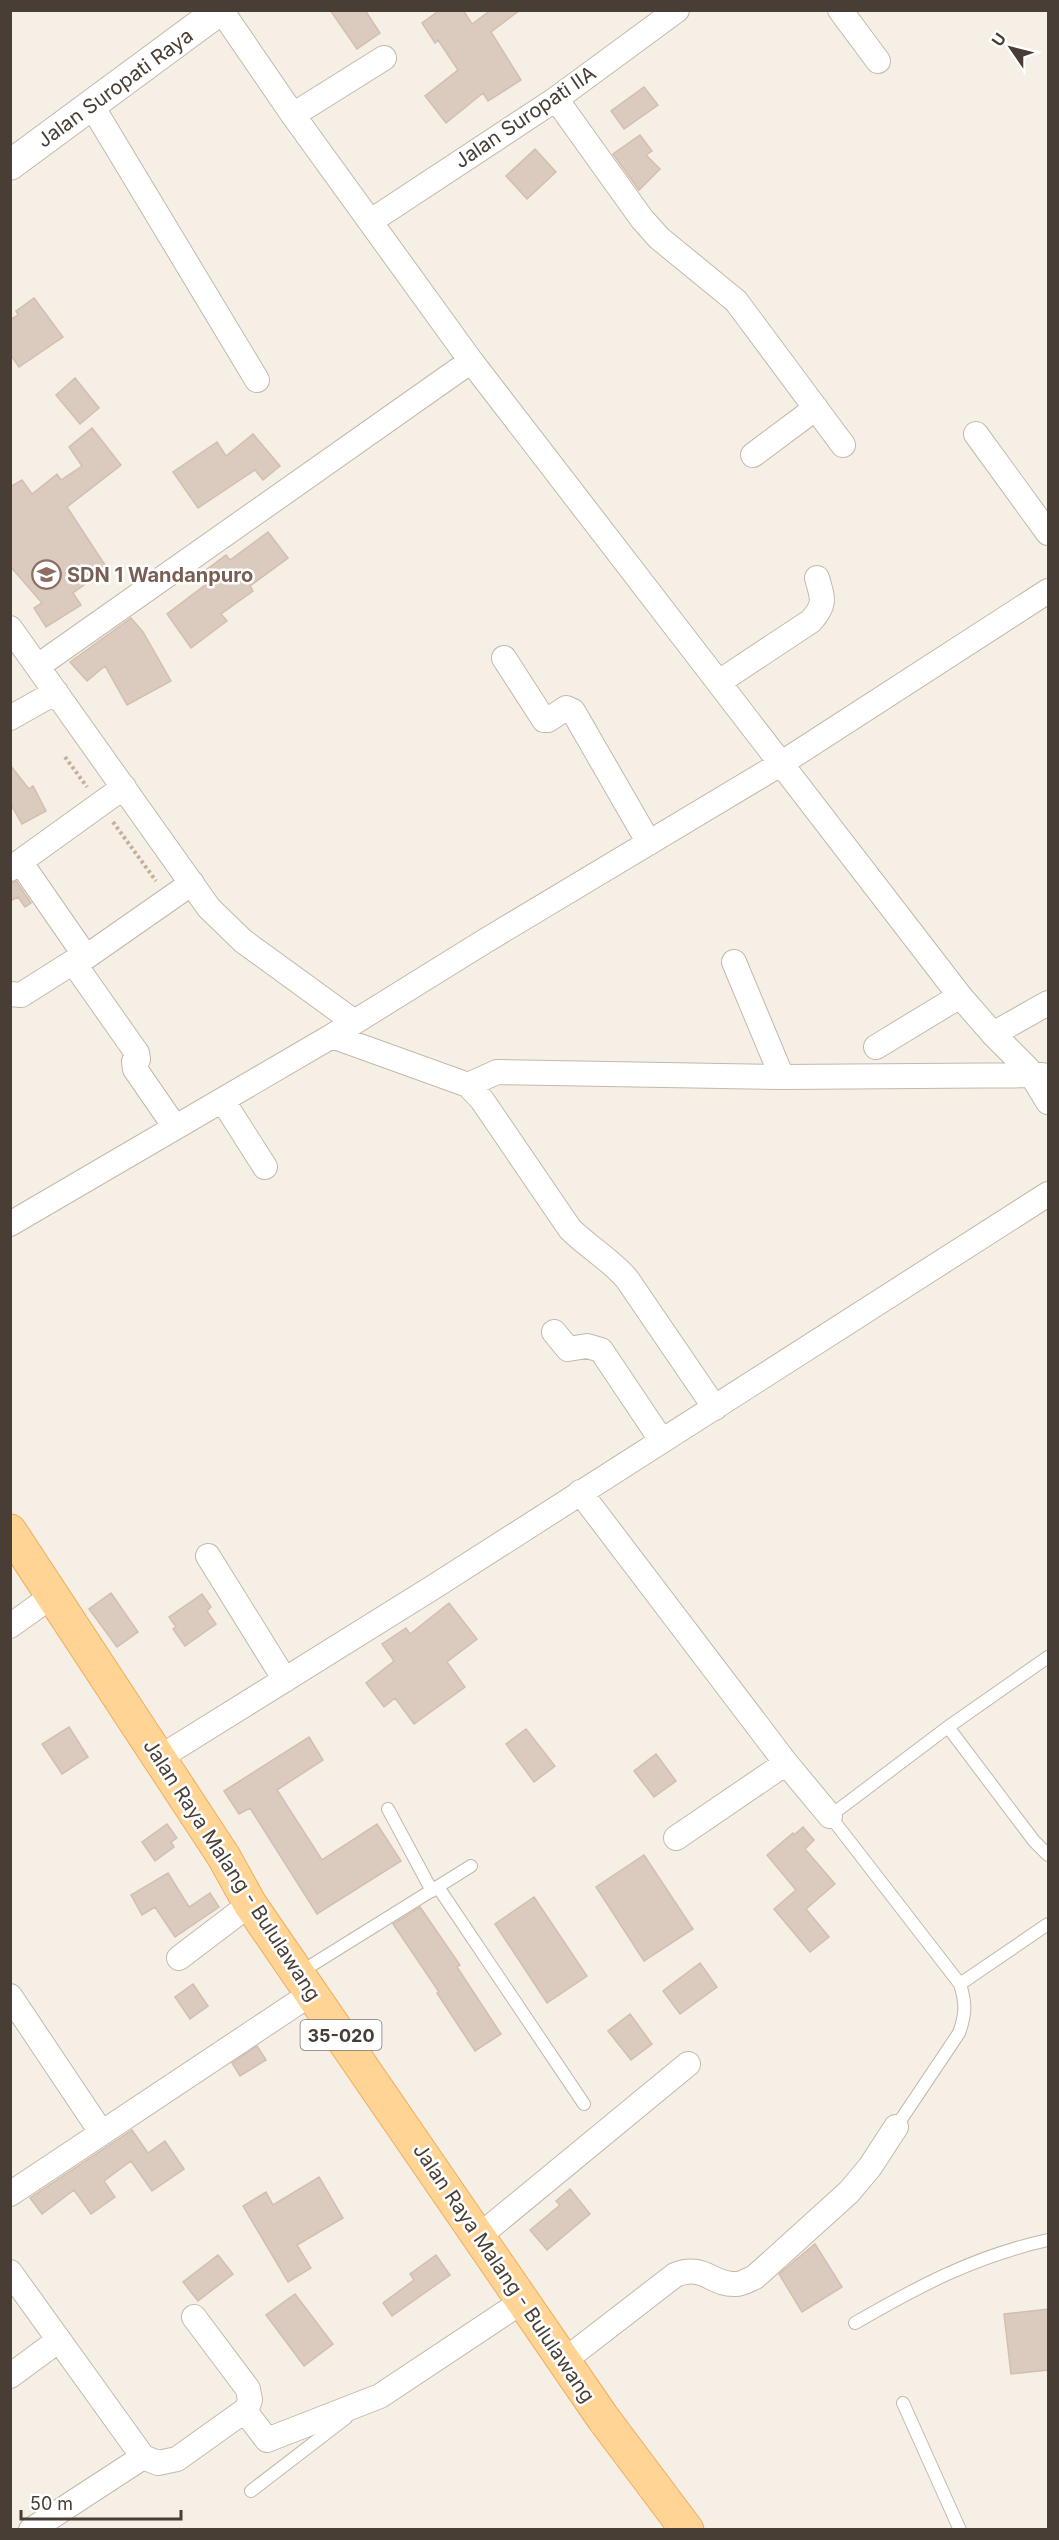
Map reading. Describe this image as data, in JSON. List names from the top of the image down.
{
  "streets": {
    "main road": ["Jalan Raya Malang - Bululawang", "35-020"],
    "street": ["Jalan Suropati Raya", "Jalan Suropati IIA"]
  },
  "places": {
    "school or university": ["SDN 1 Wandanpuro"]
  },
  "scale_bar": "50 m",
  "north": "top left"
}
